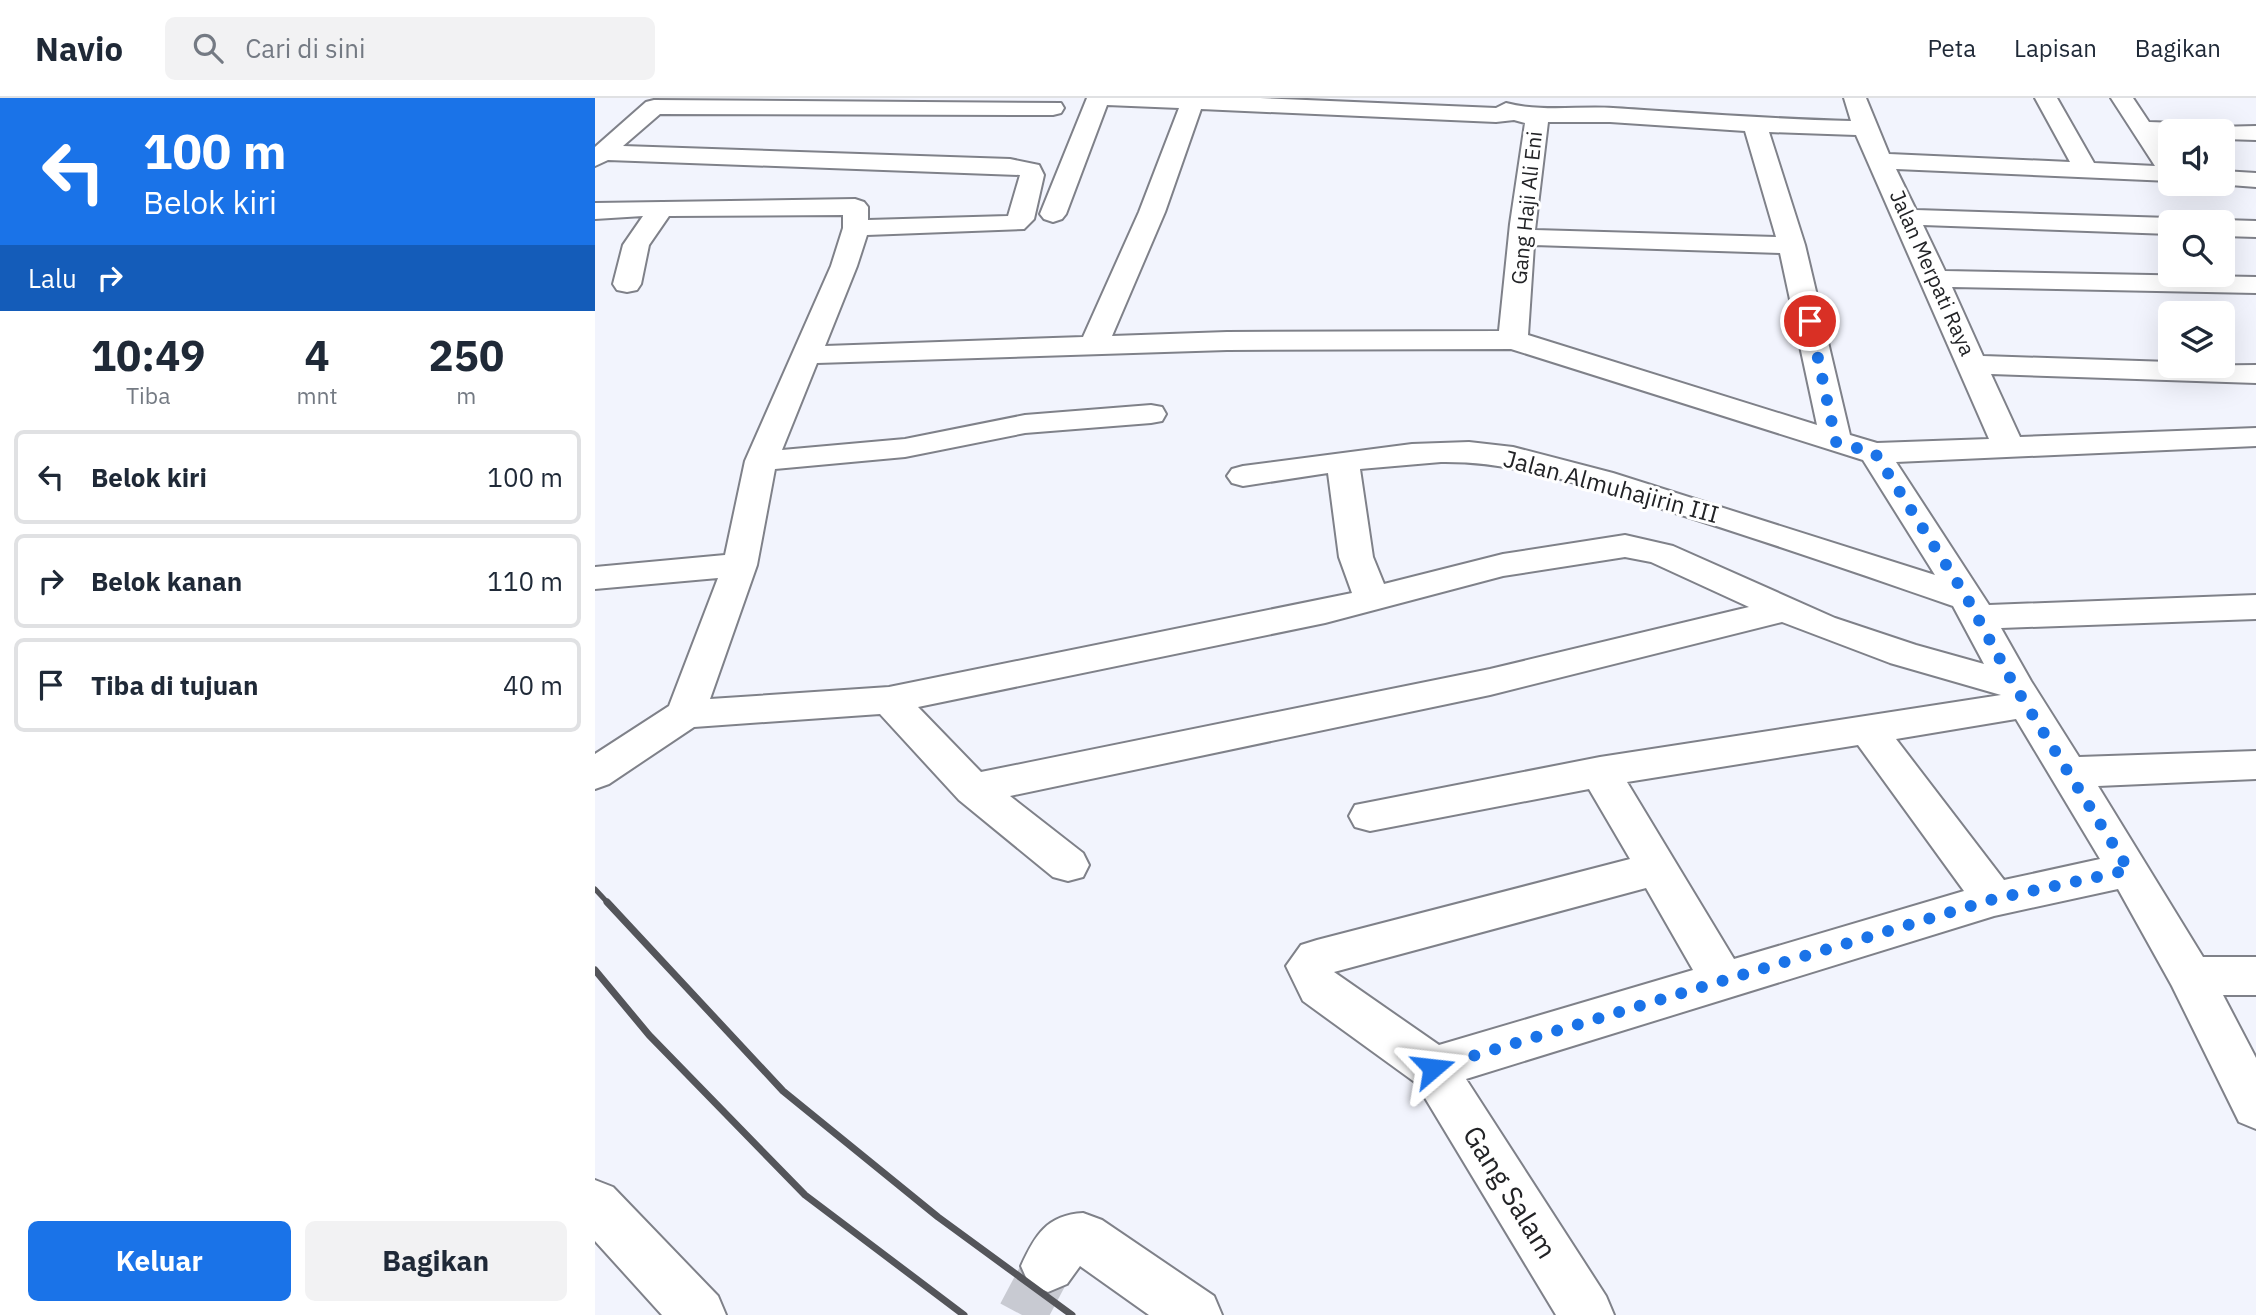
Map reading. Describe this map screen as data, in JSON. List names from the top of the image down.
{
  "streets": {
    "street": [
      "Gang Haji Ali Eni",
      "Jalan Merpati Raya",
      "Jalan Almuhajirin III",
      "Gang Salam"
    ]
  },
  "page": {
    "header": "Navio",
    "search": "Cari di sini",
    "nav": ["Peta", "Lapisan", "Bagikan"],
    "turn": ["100 m", "Belok kiri"],
    "then": "Lalu",
    "eta": [
      "10:49",
      "Tiba",
      "4",
      "mnt",
      "250",
      "m"
    ],
    "list": [
      {
        "name": "Belok kiri",
        "value": "100 m"
      },
      {
        "name": "Belok kanan",
        "value": "110 m"
      },
      {
        "name": "Tiba di tujuan",
        "value": "40 m"
      }
    ],
    "buttons": ["Keluar", "Bagikan"]
  }
}
